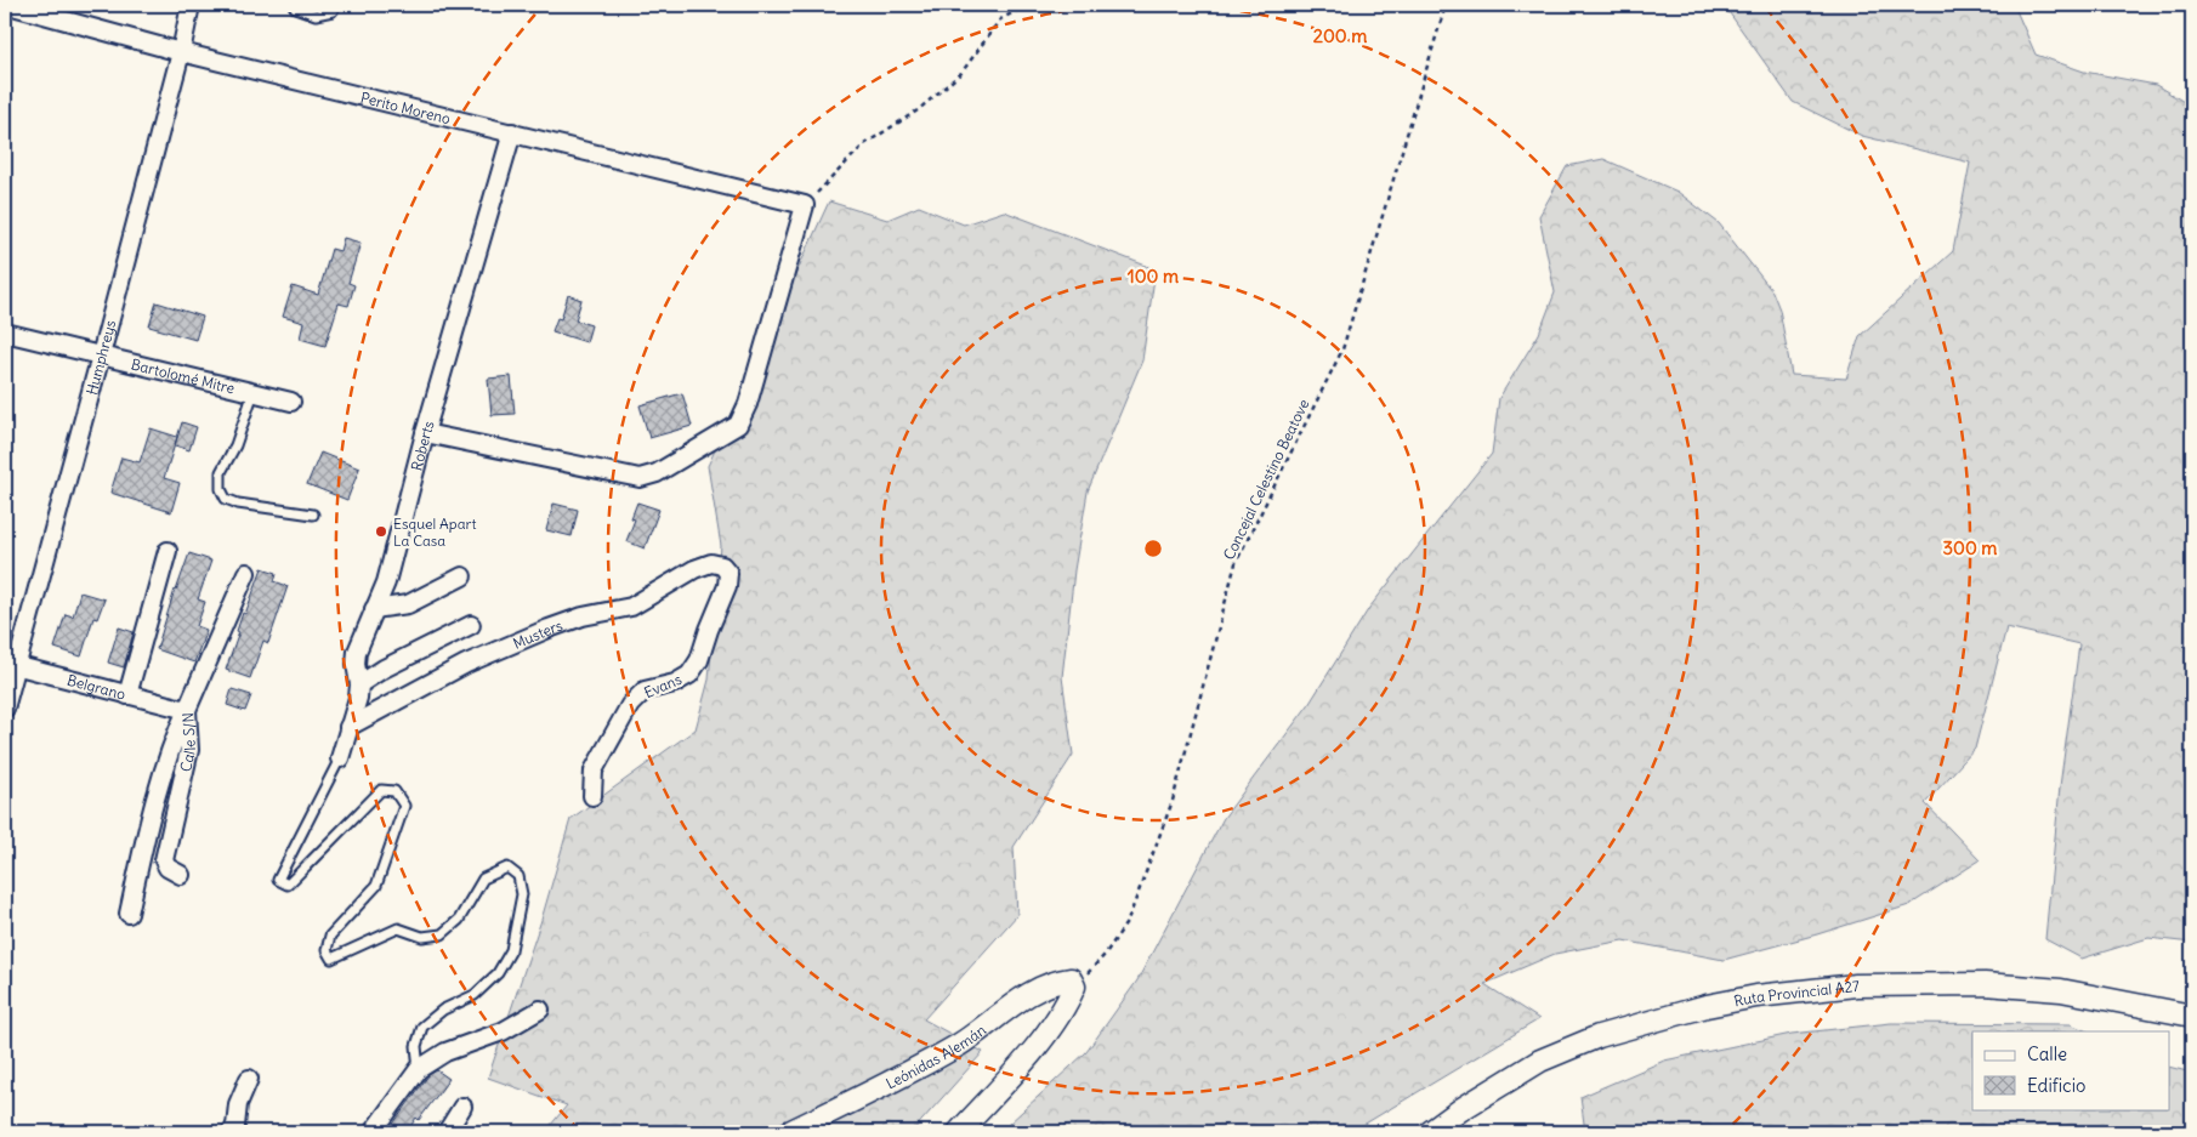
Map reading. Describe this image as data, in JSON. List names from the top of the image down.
{
  "streets": {
    "street": [
      "Perito Moreno",
      "Humphreys",
      "Bartolomé Mitre",
      "Roberts",
      "Musters",
      "Evans",
      "Belgrano",
      "Calle S/N",
      "Ruta Provincial A27",
      "Leónidas Alemán"
    ],
    "path": ["Concejal Celestino Beatove"]
  },
  "crossings": [
    ["Perito Moreno", "Humphreys"],
    ["Perito Moreno", "Roberts"],
    ["Humphreys", "Bartolomé Mitre"],
    ["Humphreys", "Belgrano"],
    ["Roberts", "Musters"],
    ["Concejal Celestino Beatove", "Leónidas Alemán"],
    ["Musters", "Evans"],
    ["Belgrano", "Calle S/N"]
  ],
  "places": ["Esquel Apart La Casa"],
  "legend": ["Calle", "Edificio"],
  "rings": ["200 m", "100 m", "300 m"]
}
